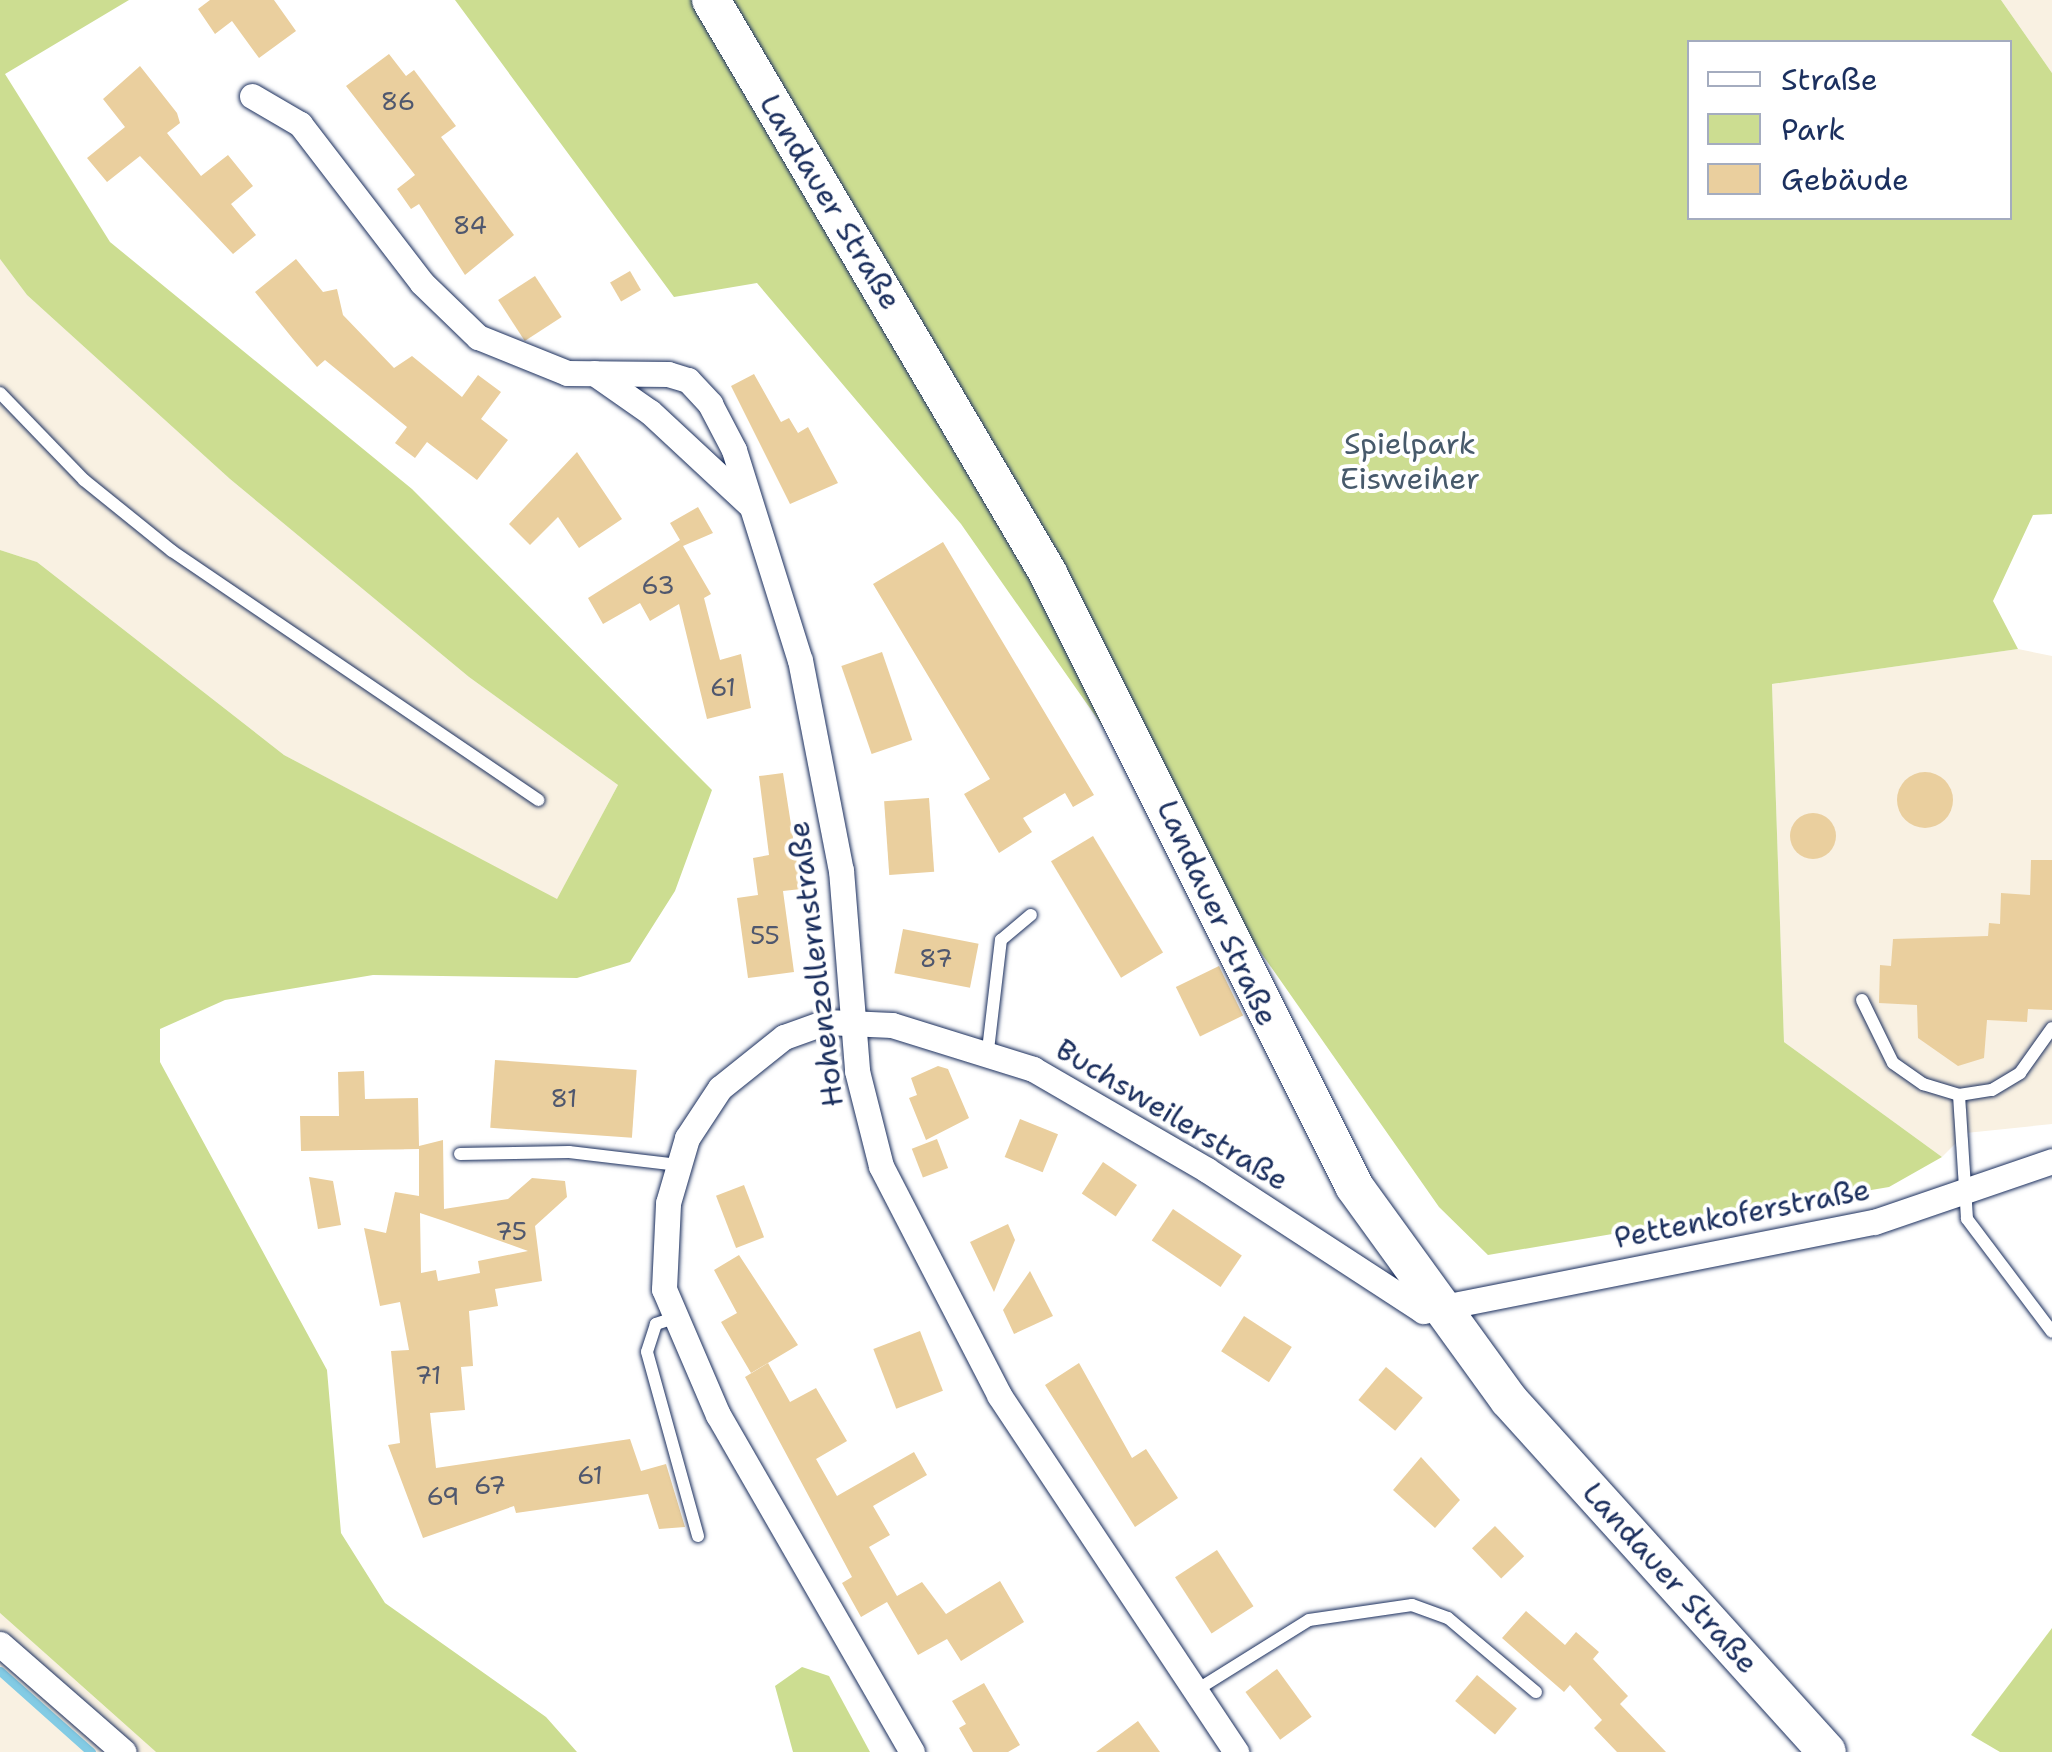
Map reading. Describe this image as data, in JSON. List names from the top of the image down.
{
  "streets": {
    "main road": ["Landauer Straße"],
    "street": ["Hohenzollernstraße", "Buchsweilerstraße", "Pettenkoferstraße"]
  },
  "crossings": [
    ["Landauer Straße", "Buchsweilerstraße"],
    ["Landauer Straße", "Pettenkoferstraße"],
    ["Hohenzollernstraße", "Buchsweilerstraße"],
    ["Buchsweilerstraße", "Pettenkoferstraße"]
  ],
  "parks": ["Spielpark Eisweiher"],
  "house_numbers": [
    "86",
    "84",
    "63",
    "61",
    "55",
    "87",
    "81",
    "75",
    "71",
    "61",
    "67",
    "69"
  ],
  "legend": ["Straße", "Park", "Gebäude"]
}
